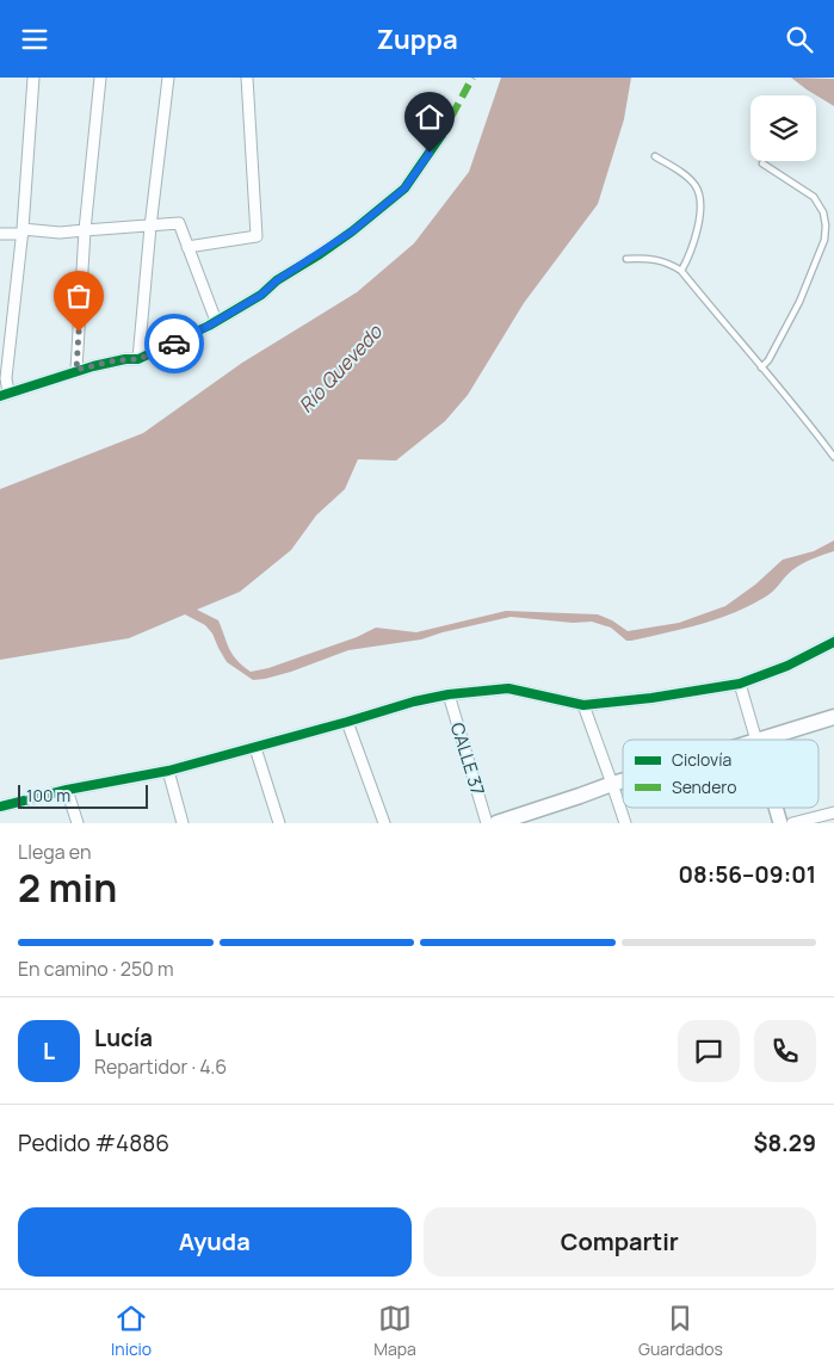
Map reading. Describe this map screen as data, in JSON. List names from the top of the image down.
{
  "streets": {
    "street": ["CALLE 37"]
  },
  "water": ["Río Quevedo"],
  "legend": ["Ciclovía", "Sendero"],
  "scale_bar": "100 m",
  "page": {
    "header": "Zuppa",
    "scale": "100 m",
    "heading": ["2 min", "Llega en", "08:56–09:01"],
    "panel": [
      "Lucía",
      "Repartidor · 4.6",
      "Pedido #4886",
      "$8.29"
    ],
    "bar": "En camino · 250 m",
    "round": "L",
    "buttons": ["Ayuda", "Compartir"],
    "tabs": ["Inicio", "Mapa", "Guardados"]
  }
}
